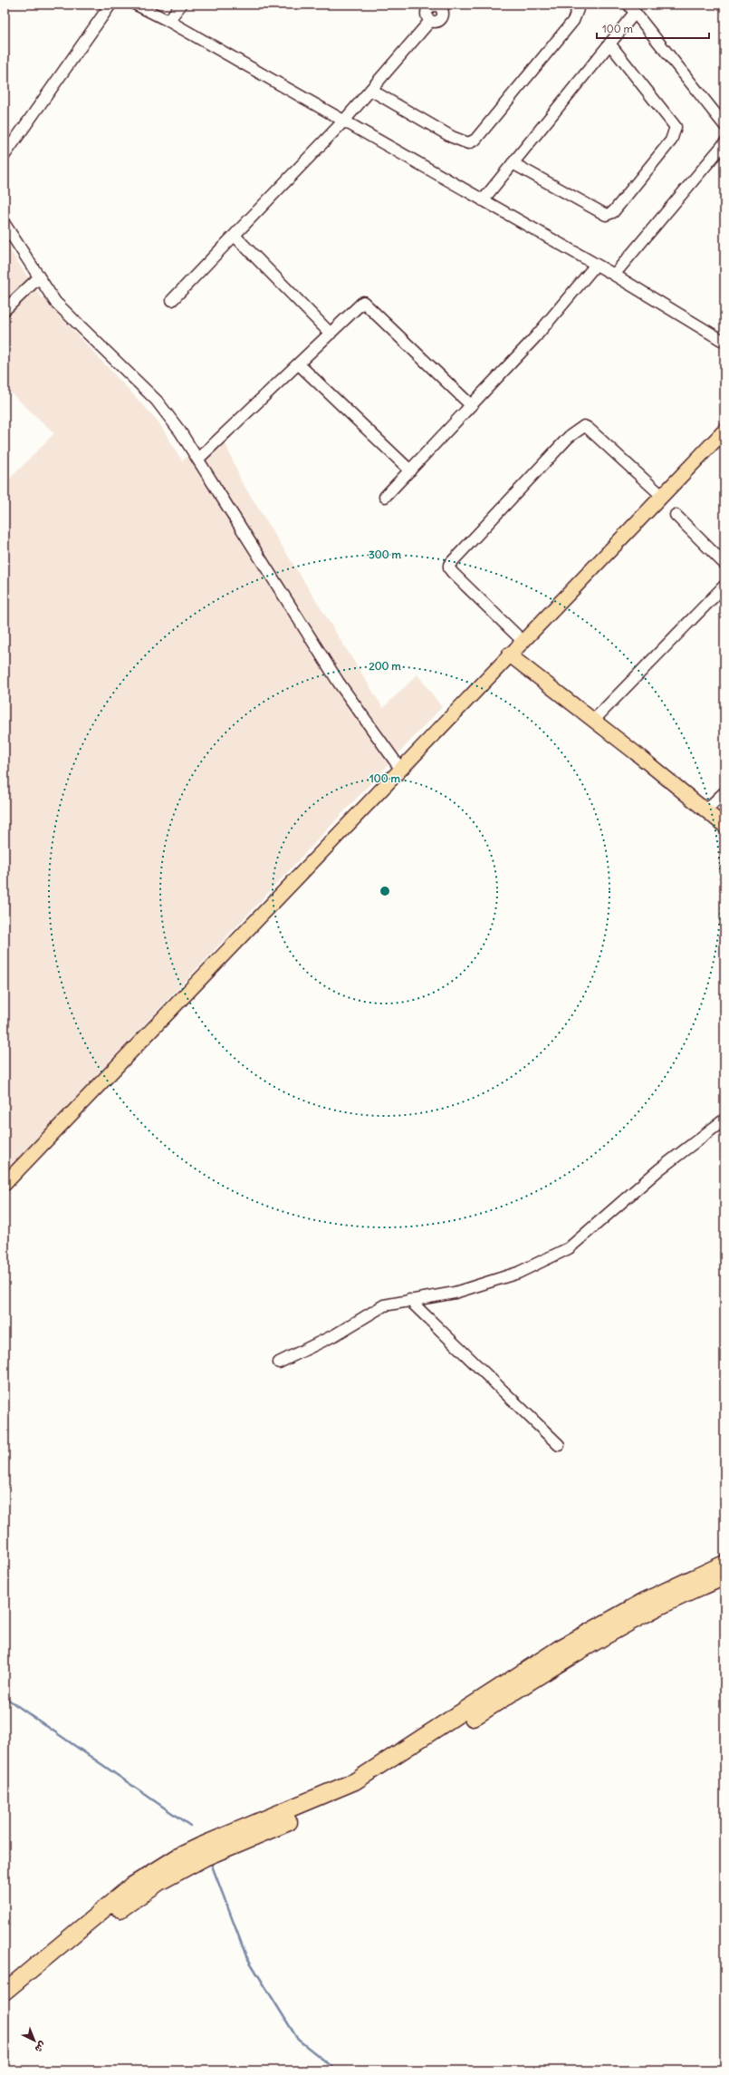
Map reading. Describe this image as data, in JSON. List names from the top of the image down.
{
  "scale_bar": "100 m",
  "north": "bottom right",
  "rings": ["300 m", "200 m", "100 m"]
}
